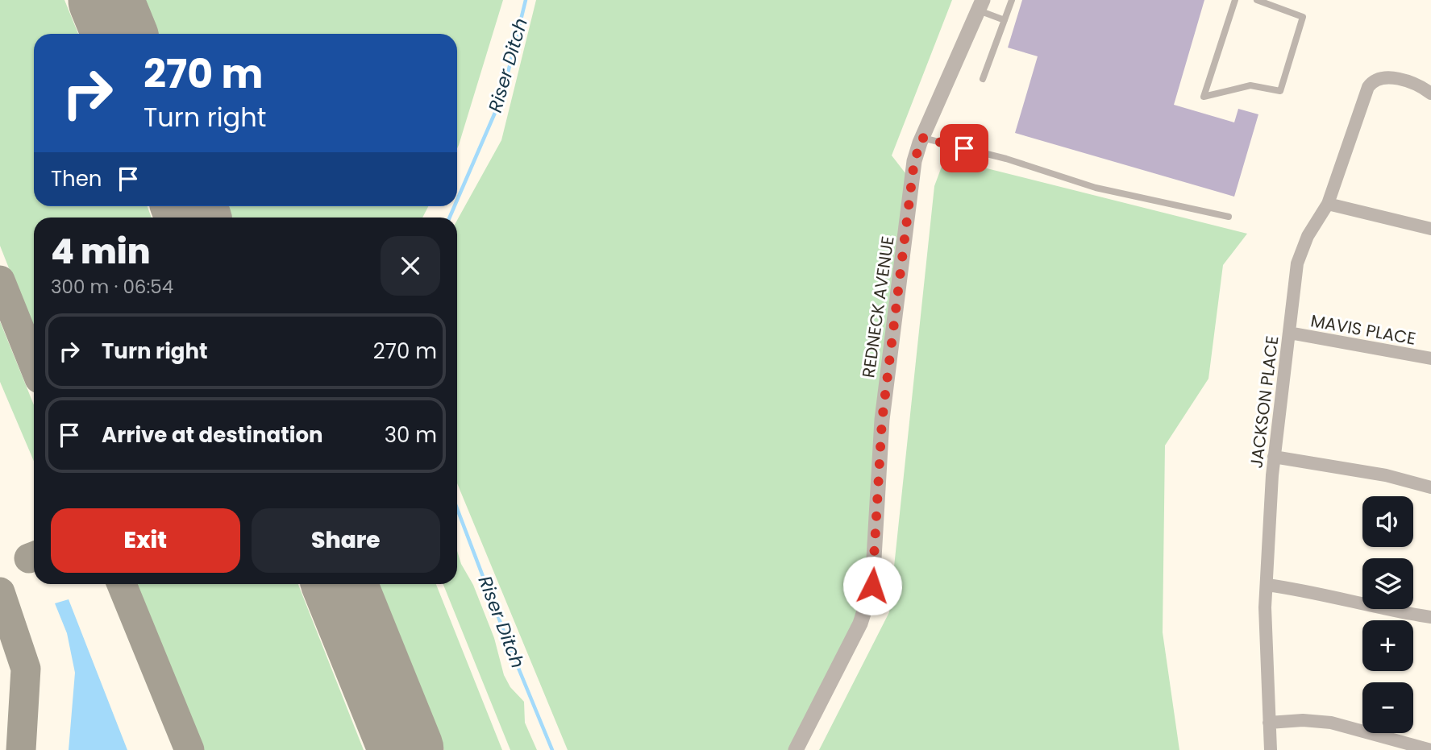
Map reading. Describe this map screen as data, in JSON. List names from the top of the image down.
{
  "streets": {
    "street": ["REDNECK AVENUE", "MAVIS PLACE", "JACKSON PLACE"]
  },
  "crossings": [
    ["MAVIS PLACE", "JACKSON PLACE"]
  ],
  "water": ["Riser Ditch"],
  "page": {
    "turn": ["270 m", "Turn right"],
    "then": "Then",
    "heading": ["4 min", "300 m · 06:54"],
    "list": [
      {
        "name": "Turn right",
        "value": "270 m"
      },
      {
        "name": "Arrive at destination",
        "value": "30 m"
      }
    ],
    "map_buttons": ["+", "−"],
    "buttons": ["Exit", "Share"]
  }
}
